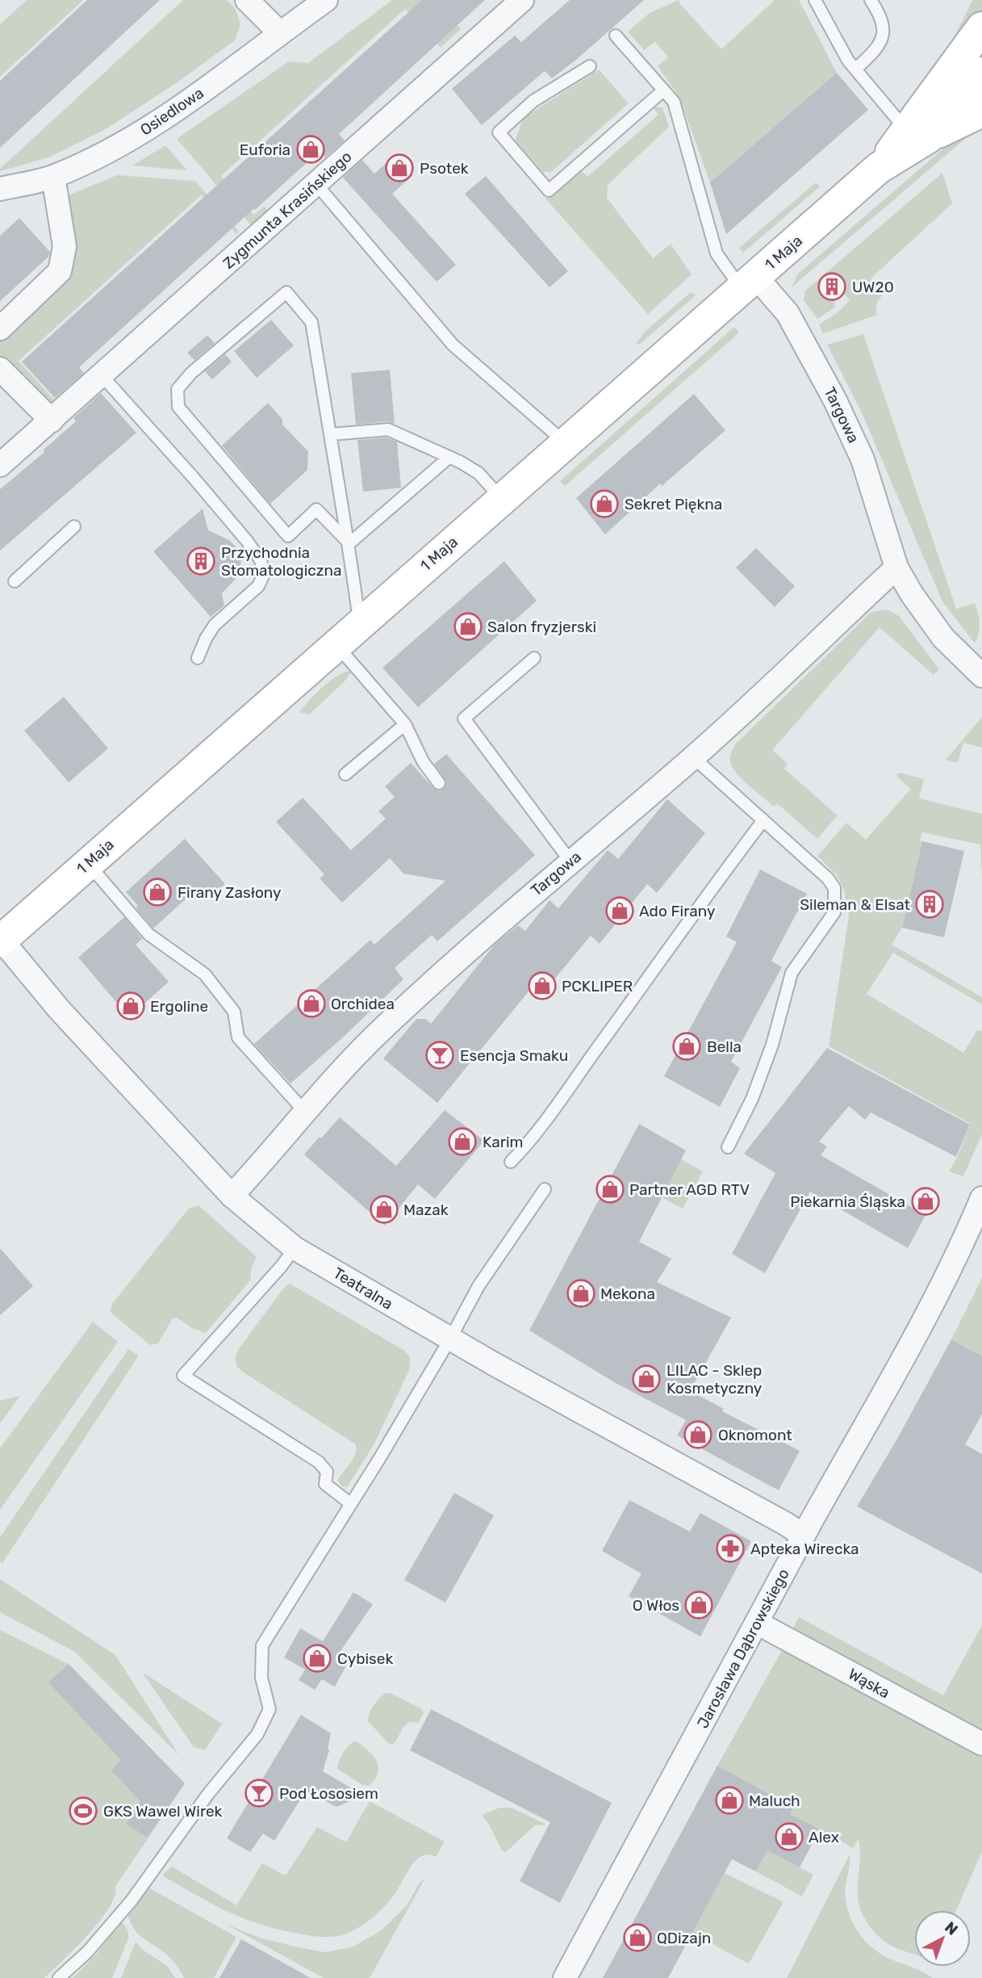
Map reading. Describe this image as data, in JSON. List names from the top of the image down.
{
  "streets": {
    "street": [
      "Osiedlowa",
      "Zygmunta Krasińskiego",
      "1 Maja",
      "Targowa",
      "Teatralna",
      "Jarosława Dąbrowskiego",
      "Wąska"
    ]
  },
  "crossings": [
    ["1 Maja", "Targowa"],
    ["1 Maja", "Teatralna"],
    ["Targowa", "Teatralna"],
    ["Teatralna", "Jarosława Dąbrowskiego"],
    ["Jarosława Dąbrowskiego", "Wąska"]
  ],
  "places": {
    "shop": [
      "Euforia",
      "Psotek",
      "Sekret Piękna",
      "Salon fryzjerski",
      "Firany Zasłony",
      "Ado Firany",
      "PCKLIPER",
      "Orchidea",
      "Ergoline",
      "Bella",
      "Karim",
      "Partner AGD RTV",
      "Piekarnia Śląska",
      "Mazak",
      "Mekona",
      "LILAC - Sklep Kosmetyczny",
      "Oknomont",
      "O Włos",
      "Cybisek",
      "Maluch",
      "Alex",
      "QDizajn"
    ],
    "building": ["UW20", "Przychodnia Stomatologiczna", "Sileman & Elsat"],
    "bar": ["Esencja Smaku", "Pod Łososiem"],
    "pharmacy": ["Apteka Wirecka"],
    "sports": ["GKS Wawel Wirek"]
  },
  "north": "top right"
}
